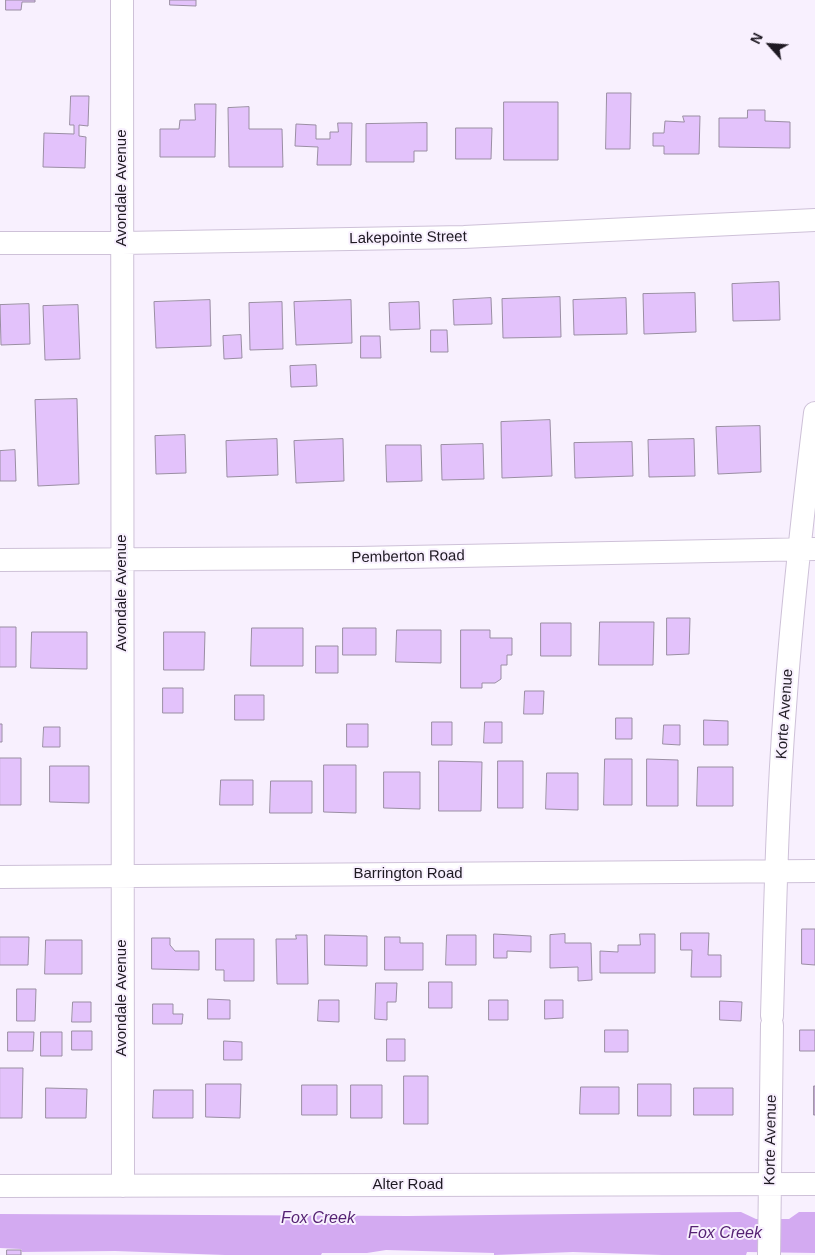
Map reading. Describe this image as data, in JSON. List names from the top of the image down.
{
  "streets": {
    "street": [
      "Avondale Avenue",
      "Lakepointe Street",
      "Pemberton Road",
      "Korte Avenue",
      "Barrington Road",
      "Alter Road"
    ]
  },
  "crossings": [
    ["Avondale Avenue", "Lakepointe Street"],
    ["Avondale Avenue", "Pemberton Road"],
    ["Avondale Avenue", "Barrington Road"],
    ["Avondale Avenue", "Alter Road"],
    ["Pemberton Road", "Korte Avenue"],
    ["Korte Avenue", "Barrington Road"],
    ["Korte Avenue", "Alter Road"]
  ],
  "water": ["Fox Creek"],
  "north": "top left"
}
